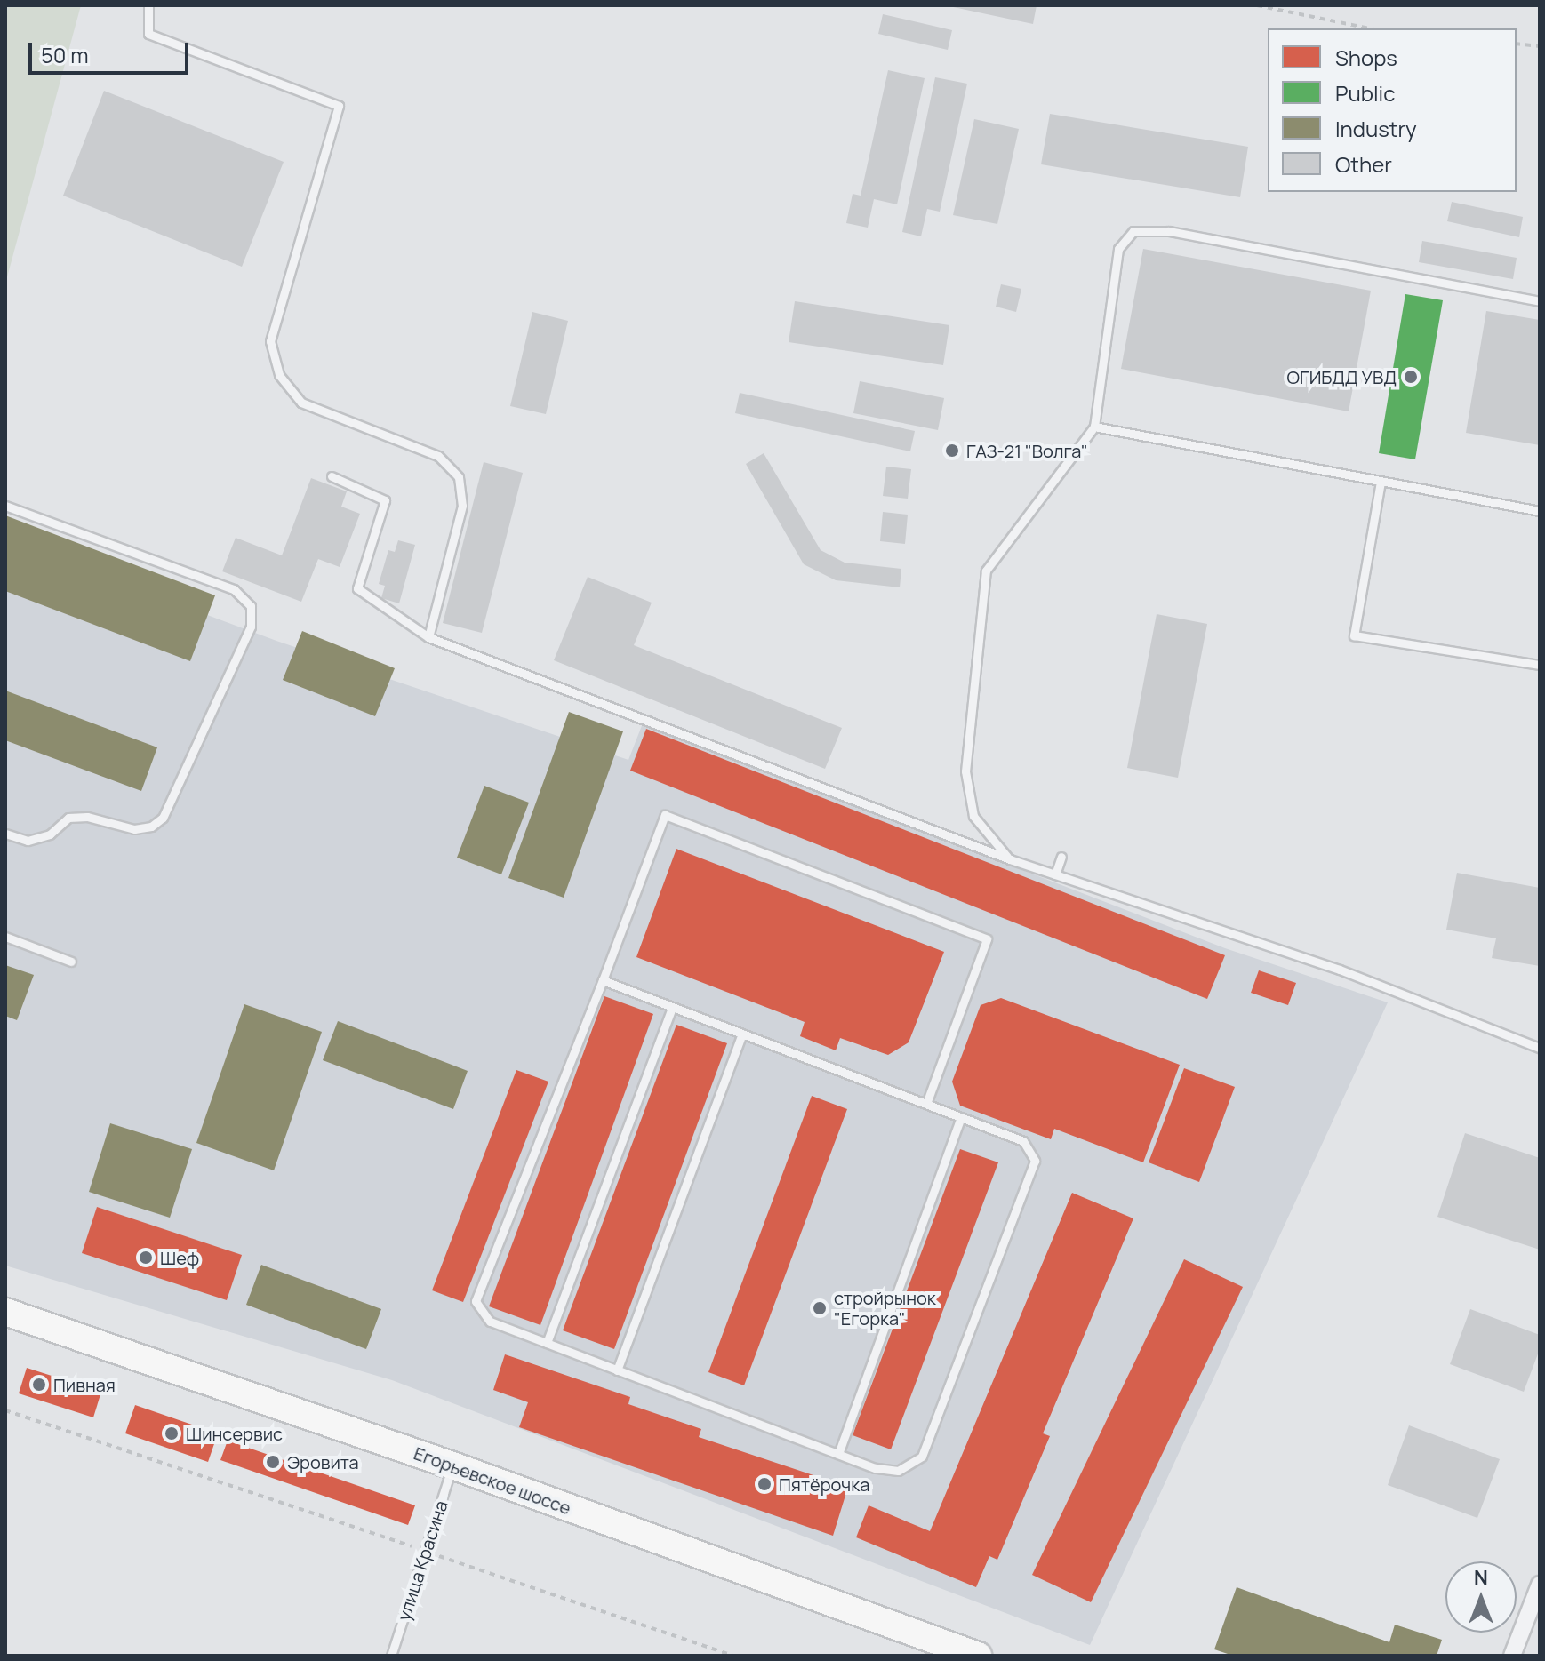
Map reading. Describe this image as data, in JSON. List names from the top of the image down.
{
  "streets": {
    "main road": ["Егорьевское шоссе"],
    "lane": ["улица Красина"]
  },
  "crossings": [
    ["Егорьевское шоссе", "улица Красина"]
  ],
  "places": [
    "ОГИБДД УВД",
    "ГАЗ-21 \"Волга\"",
    "Шеф",
    "стройрынок \"Егорка\"",
    "Пивная",
    "Шинсервис",
    "Эровита",
    "Пятёрочка"
  ],
  "legend": [
    "Shops",
    "Public",
    "Industry",
    "Other"
  ],
  "scale_bar": "50 m",
  "north": "top"
}
